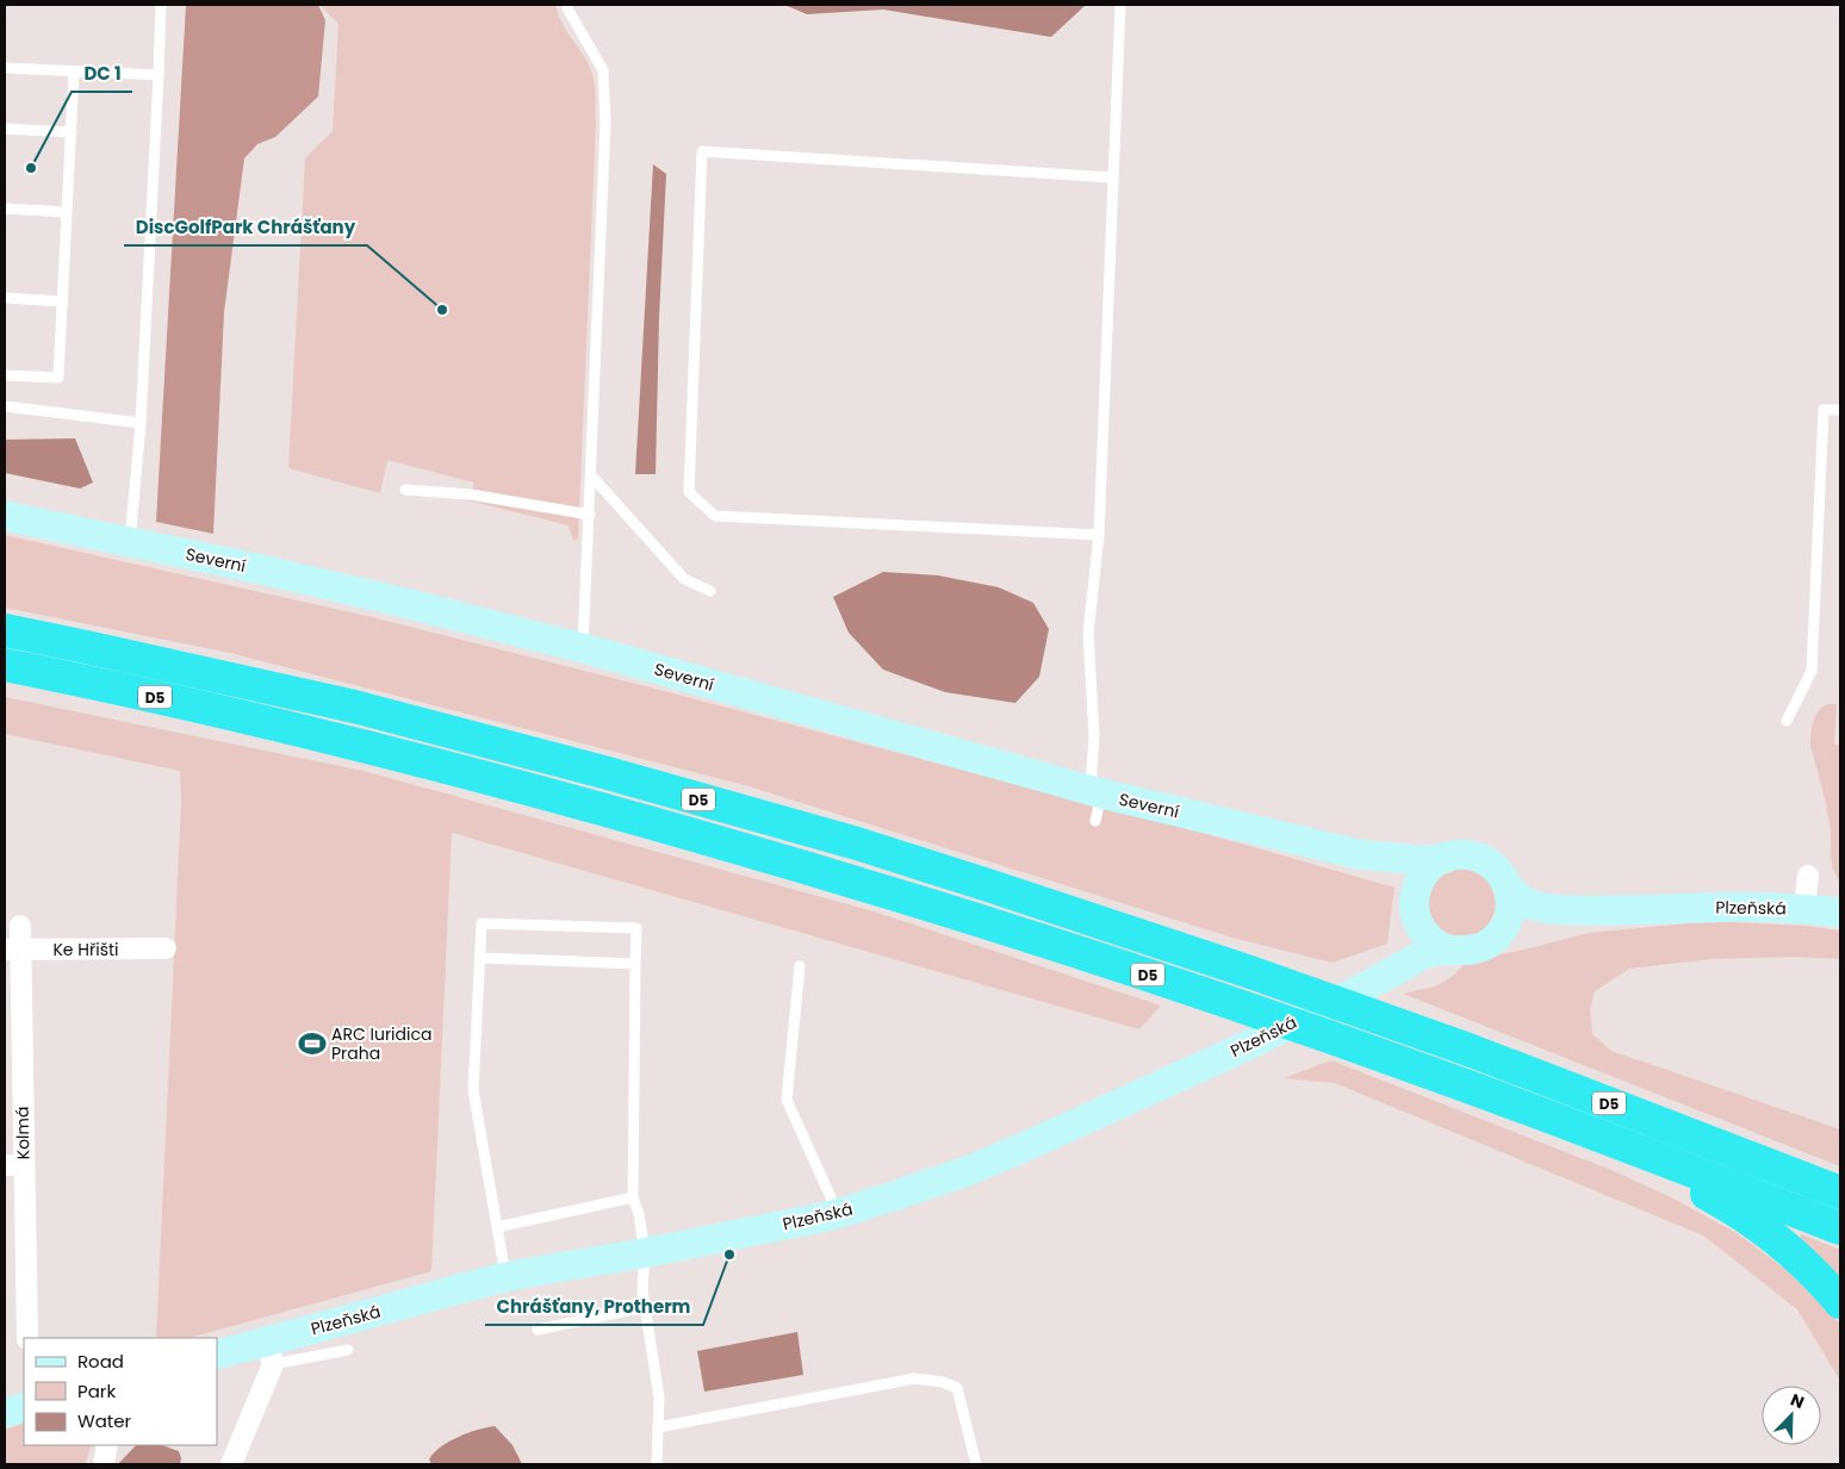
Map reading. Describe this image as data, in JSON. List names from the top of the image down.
{
  "streets": {
    "highway": ["D5"],
    "main road": ["Severní", "Plzeňská"],
    "street": ["Ke Hřišti", "Kolmá"]
  },
  "crossings": [
    ["Severní", "Plzeňská"],
    ["Ke Hřišti", "Kolmá"]
  ],
  "places": {
    "other": ["DC 1", "DiscGolfPark Chrášťany", "Chrášťany, Protherm"],
    "sports": ["ARC Iuridica Praha"]
  },
  "legend": ["Road", "Park", "Water"],
  "north": "top right"
}
